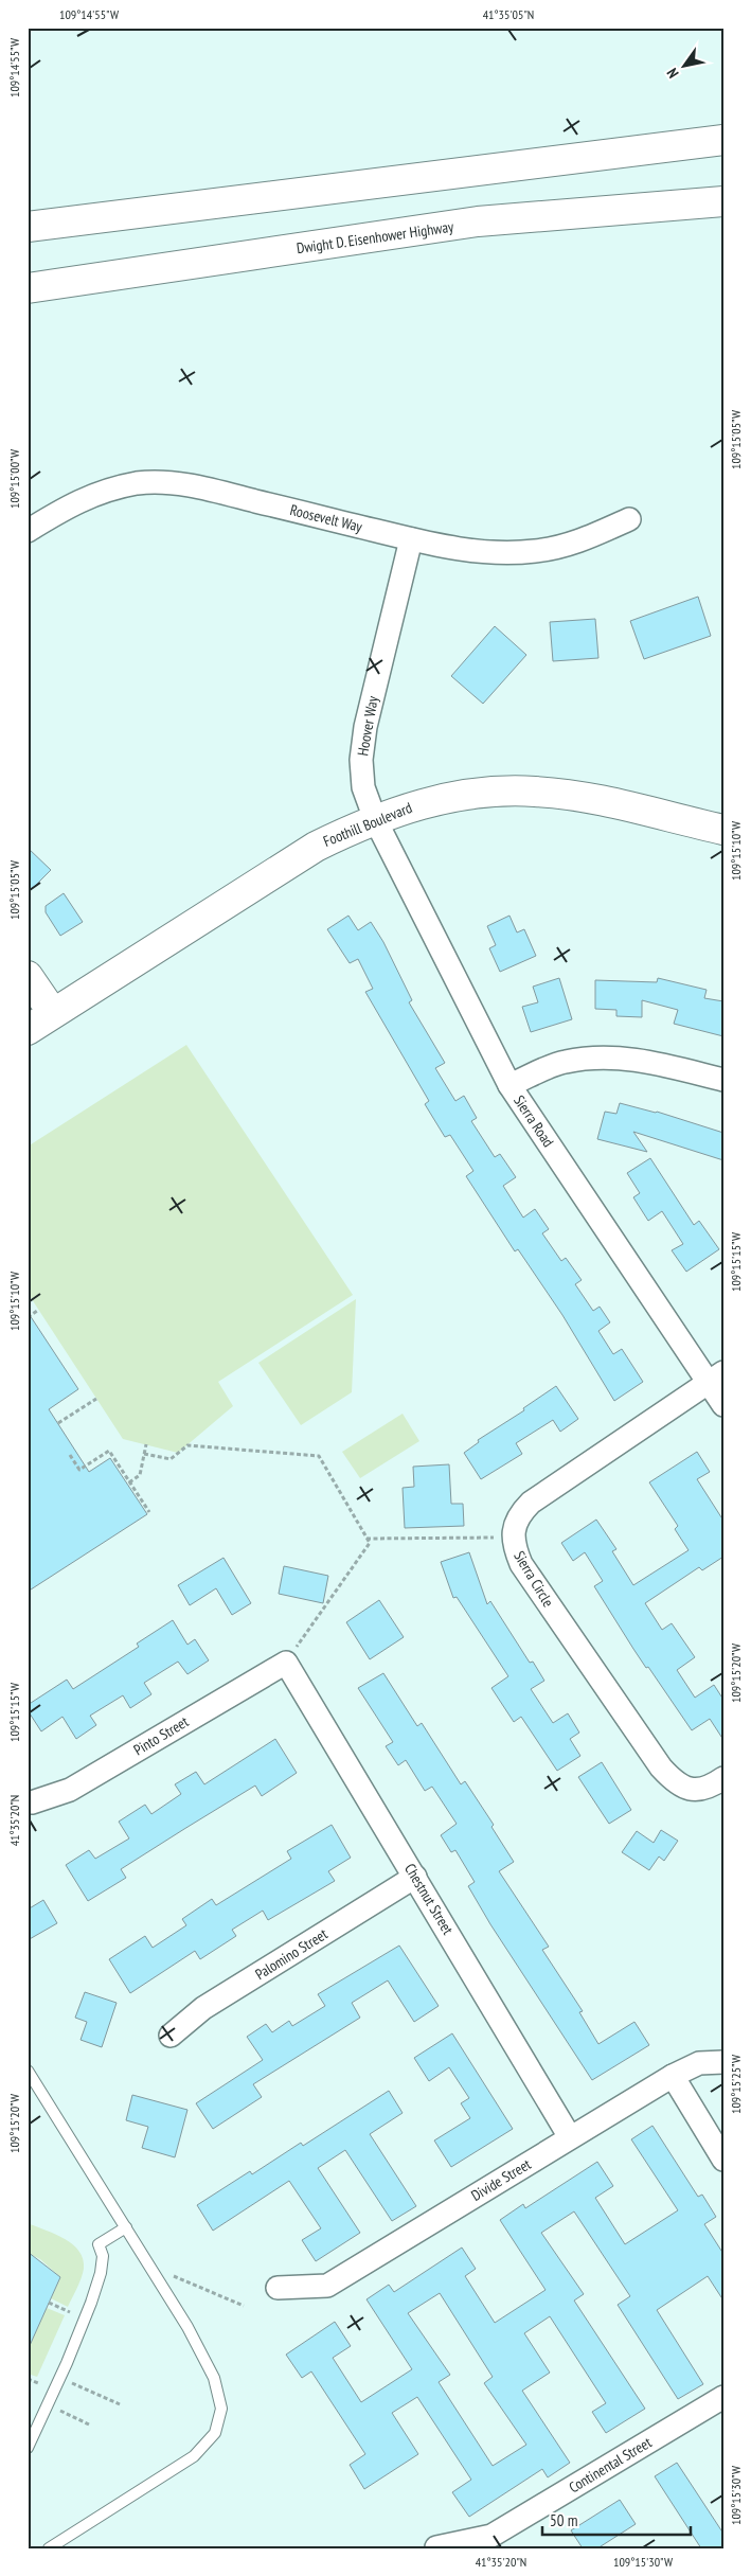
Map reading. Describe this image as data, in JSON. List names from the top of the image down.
{
  "streets": {
    "main road": ["Dwight D. Eisenhower Highway", "Foothill Boulevard"],
    "street": [
      "Roosevelt Way",
      "Hoover Way",
      "Sierra Road",
      "Sierra Circle",
      "Pinto Street",
      "Chestnut Street",
      "Palomino Street",
      "Divide Street",
      "Continental Street"
    ]
  },
  "crossings": [
    ["Roosevelt Way", "Hoover Way"],
    ["Hoover Way", "Foothill Boulevard"],
    ["Hoover Way", "Sierra Road"],
    ["Foothill Boulevard", "Sierra Road"],
    ["Sierra Road", "Sierra Circle"],
    ["Pinto Street", "Chestnut Street"],
    ["Chestnut Street", "Palomino Street"],
    ["Chestnut Street", "Divide Street"]
  ],
  "scale_bar": "50 m",
  "north": "bottom left",
  "coordinates": [
    "109°14'55\"W",
    "41°35'05\"N",
    "109°15'05\"W",
    "109°15'00\"W",
    "109°15'10\"W",
    "109°15'15\"W",
    "109°15'20\"W",
    "41°35'20\"N",
    "109°15'25\"W",
    "109°15'30\"W"
  ]
}
